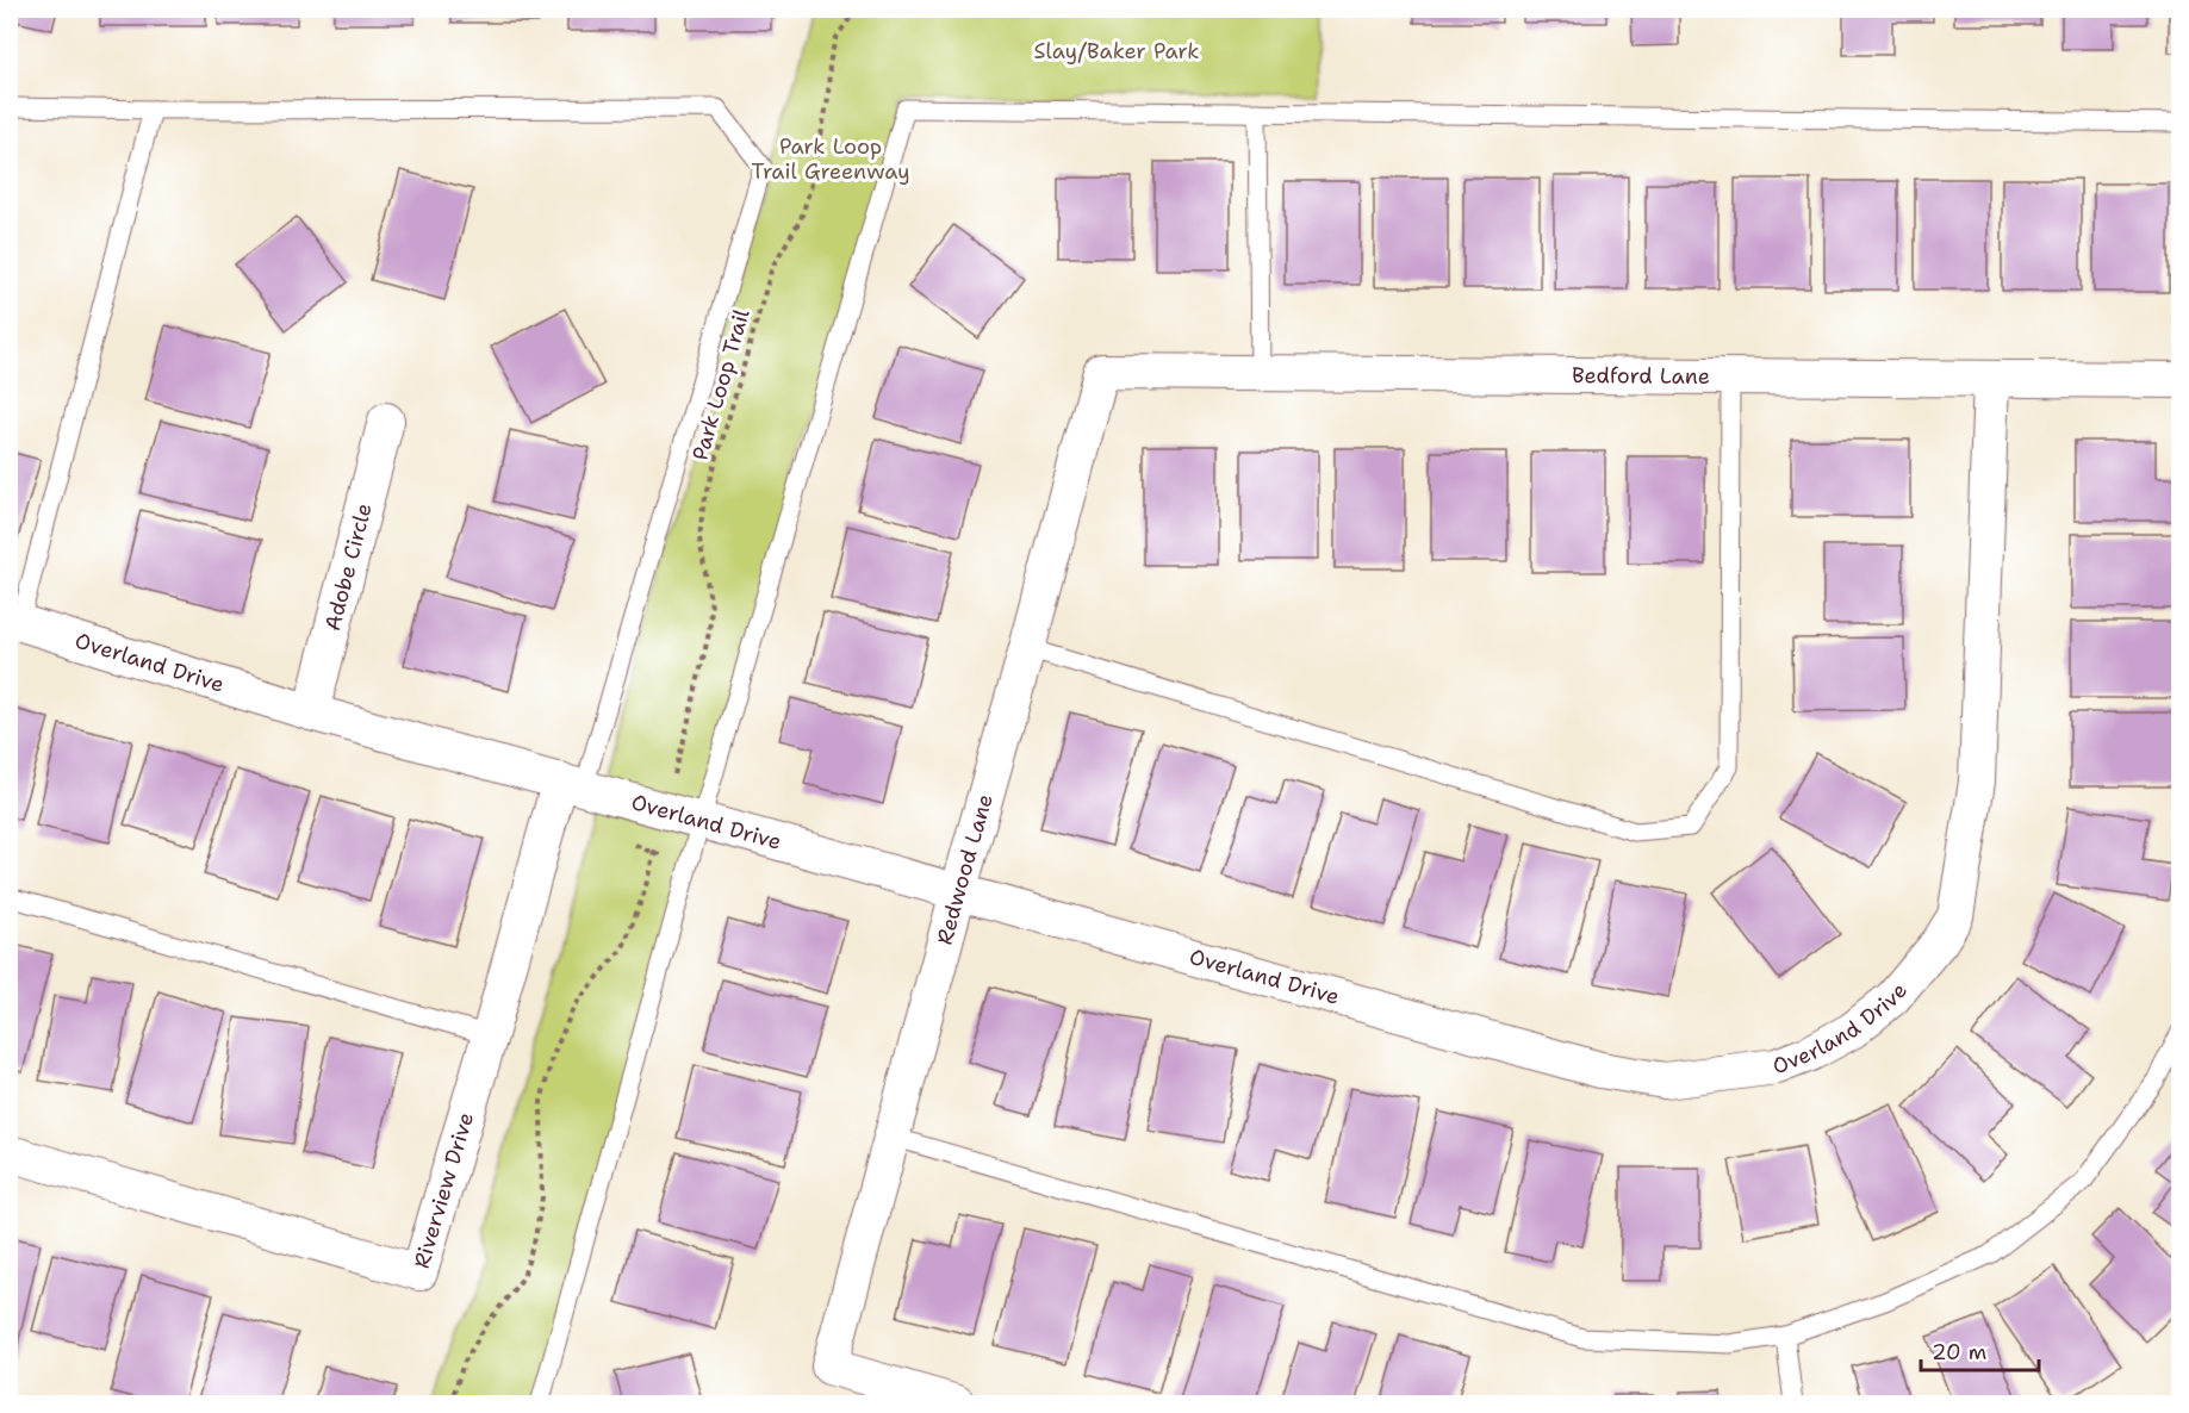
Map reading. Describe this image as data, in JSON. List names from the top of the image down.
{
  "streets": {
    "street": [
      "Bedford Lane",
      "Adobe Circle",
      "Overland Drive",
      "Redwood Lane",
      "Riverview Drive"
    ],
    "path": ["Park Loop Trail"]
  },
  "crossings": [
    ["Bedford Lane", "Overland Drive"],
    ["Bedford Lane", "Redwood Lane"],
    ["Adobe Circle", "Overland Drive"],
    ["Overland Drive", "Redwood Lane"],
    ["Overland Drive", "Riverview Drive"]
  ],
  "parks": ["Slay/Baker Park", "Park Loop Trail Greenway"],
  "scale_bar": "20 m"
}
